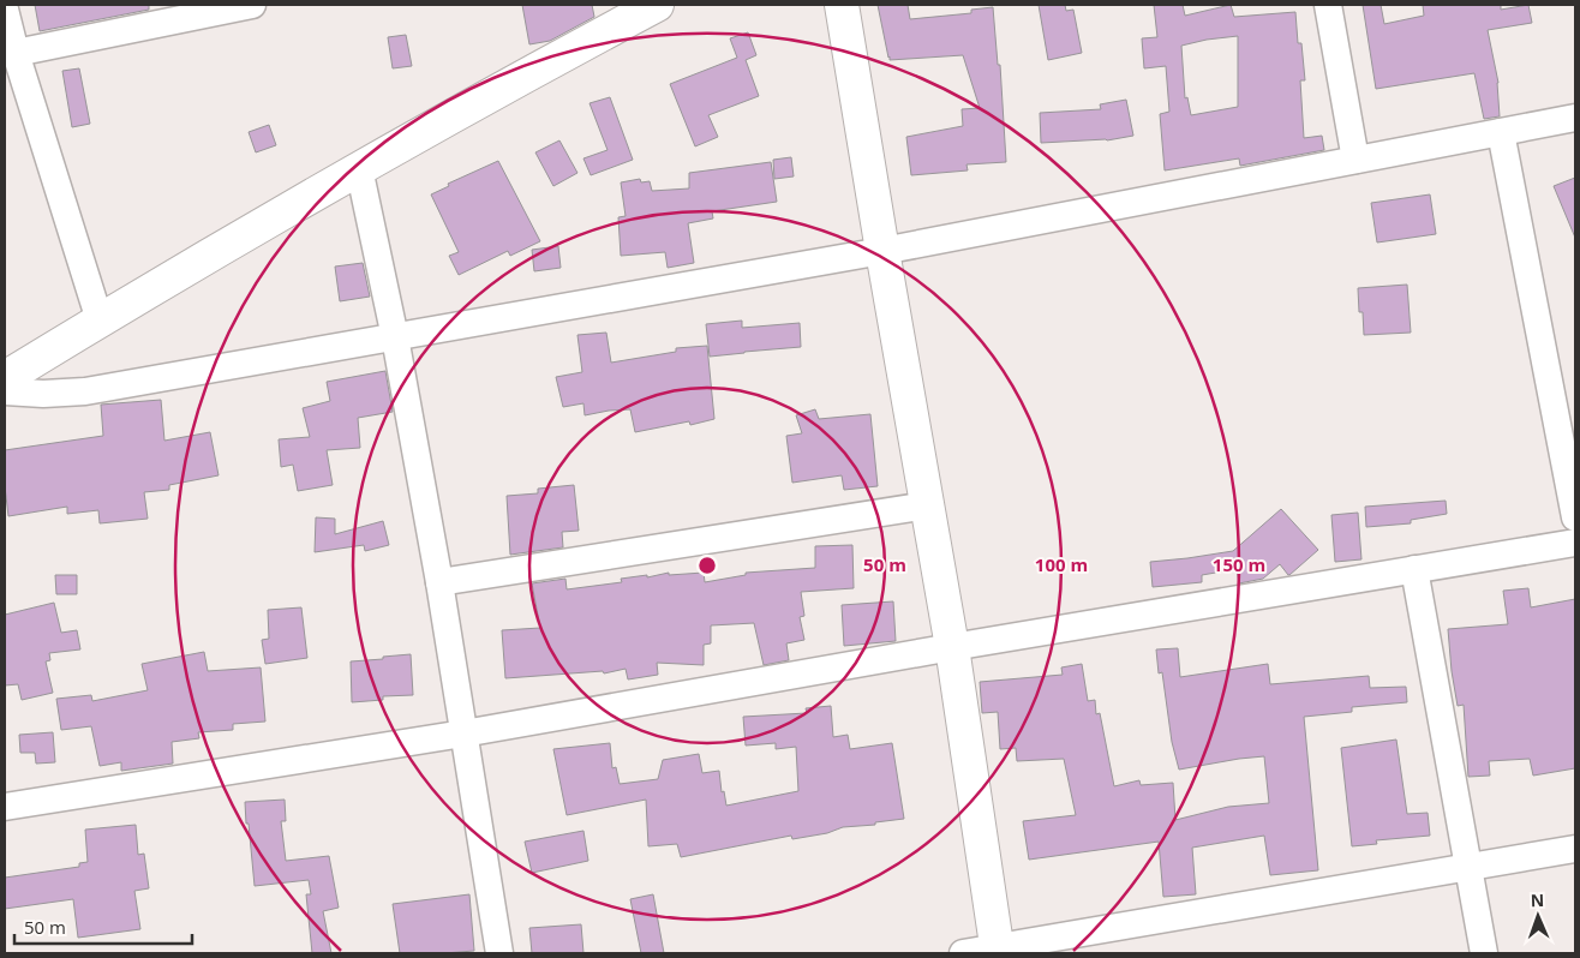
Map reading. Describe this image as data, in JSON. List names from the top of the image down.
{
  "scale_bar": "50 m",
  "north": "top",
  "rings": ["50 m", "100 m", "150 m"]
}
